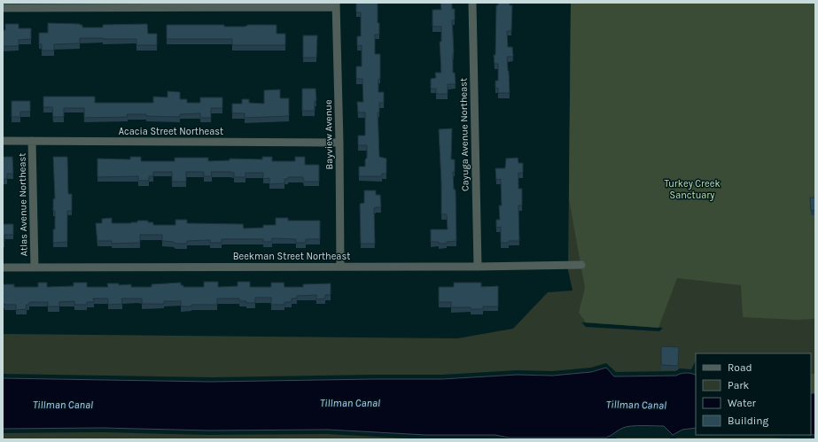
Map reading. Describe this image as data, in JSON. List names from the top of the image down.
{
  "streets": {
    "street": [
      "Acacia Street Northeast",
      "Bayview Avenue",
      "Cayuga Avenue Northeast",
      "Atlas Avenue Northeast",
      "Beekman Street Northeast"
    ]
  },
  "crossings": [
    ["Acacia Street Northeast", "Bayview Avenue"],
    ["Acacia Street Northeast", "Atlas Avenue Northeast"],
    ["Bayview Avenue", "Beekman Street Northeast"],
    ["Cayuga Avenue Northeast", "Beekman Street Northeast"],
    ["Atlas Avenue Northeast", "Beekman Street Northeast"]
  ],
  "water": ["Tillman Canal"],
  "parks": ["Turkey Creek Sanctuary"],
  "legend": [
    "Road",
    "Park",
    "Water",
    "Building"
  ]
}
